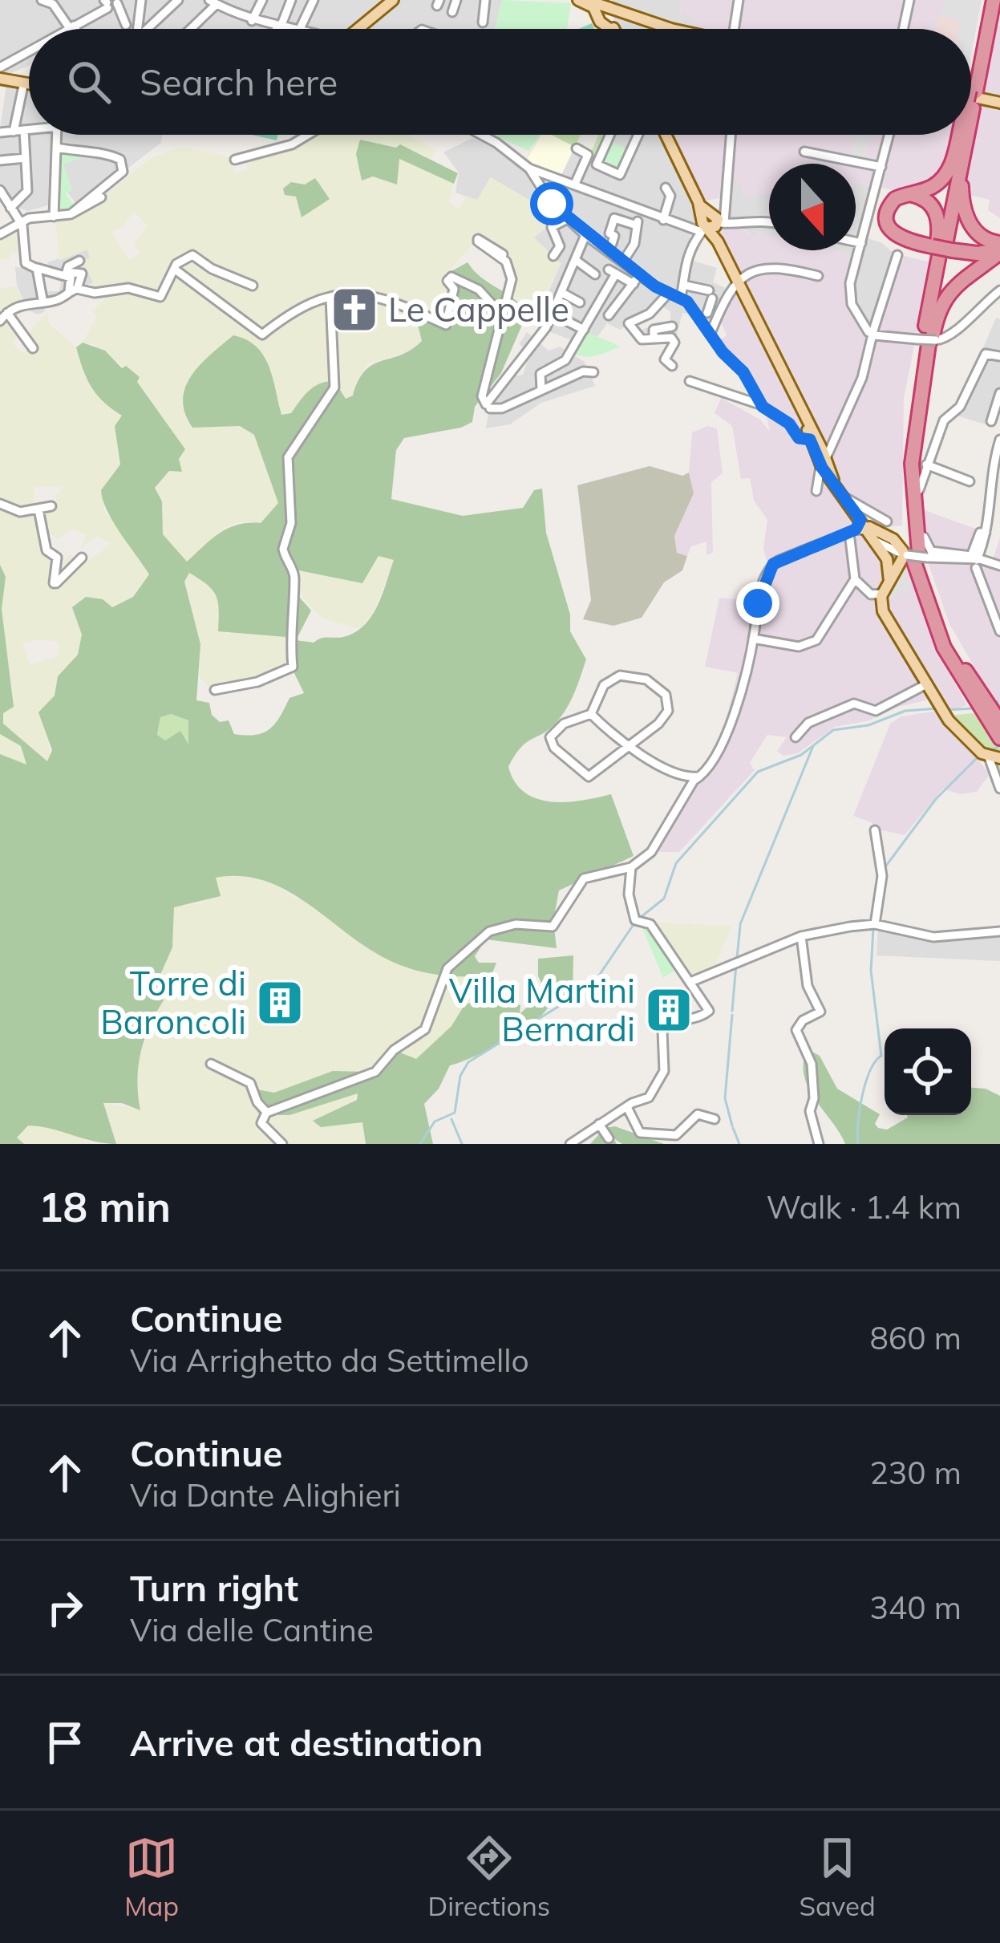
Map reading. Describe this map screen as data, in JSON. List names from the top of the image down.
{
  "places": {
    "church": ["Le Cappelle"],
    "building": ["Torre di Baroncoli", "Villa Martini Bernardi"]
  },
  "north": "bottom",
  "page": {
    "search": "Search here",
    "heading": ["18 min", "Walk · 1.4 km"],
    "list": [
      ["Continue", "Via Arrighetto da Settimello", "860 m"],
      ["Continue", "Via Dante Alighieri", "230 m"],
      ["Turn right", "Via delle Cantine", "340 m"],
      "Arrive at destination"
    ],
    "nav": ["Map", "Directions", "Saved"]
  }
}
